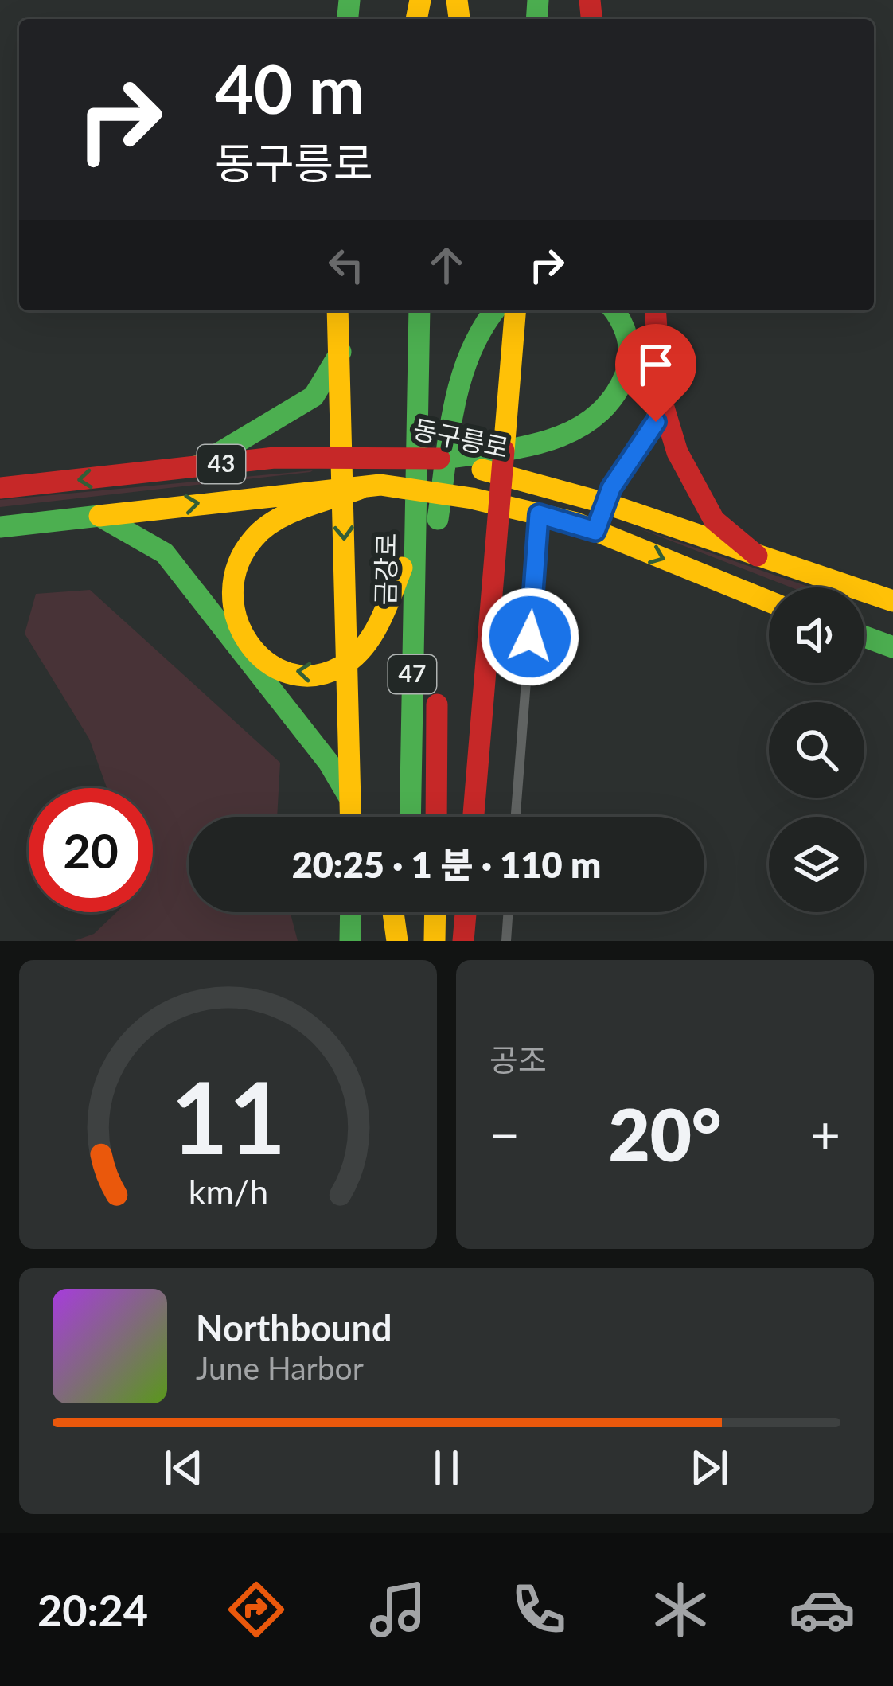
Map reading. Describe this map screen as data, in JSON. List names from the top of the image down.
{
  "streets": {
    "main road": [
      "동구릉로",
      "43",
      "금강로",
      "47"
    ]
  },
  "crossings": [
    ["동구릉로", "43"]
  ],
  "page": {
    "turn": ["40 m", "동구릉로"],
    "limit": "20",
    "trip": "20:25 · 1 분 · 110 m",
    "tile": "공조",
    "heat": ["−", "20°", "+"],
    "song": ["Northbound", "June Harbor"],
    "tabs": "20:24",
    "gauge": ["11", "km/h"]
  }
}
